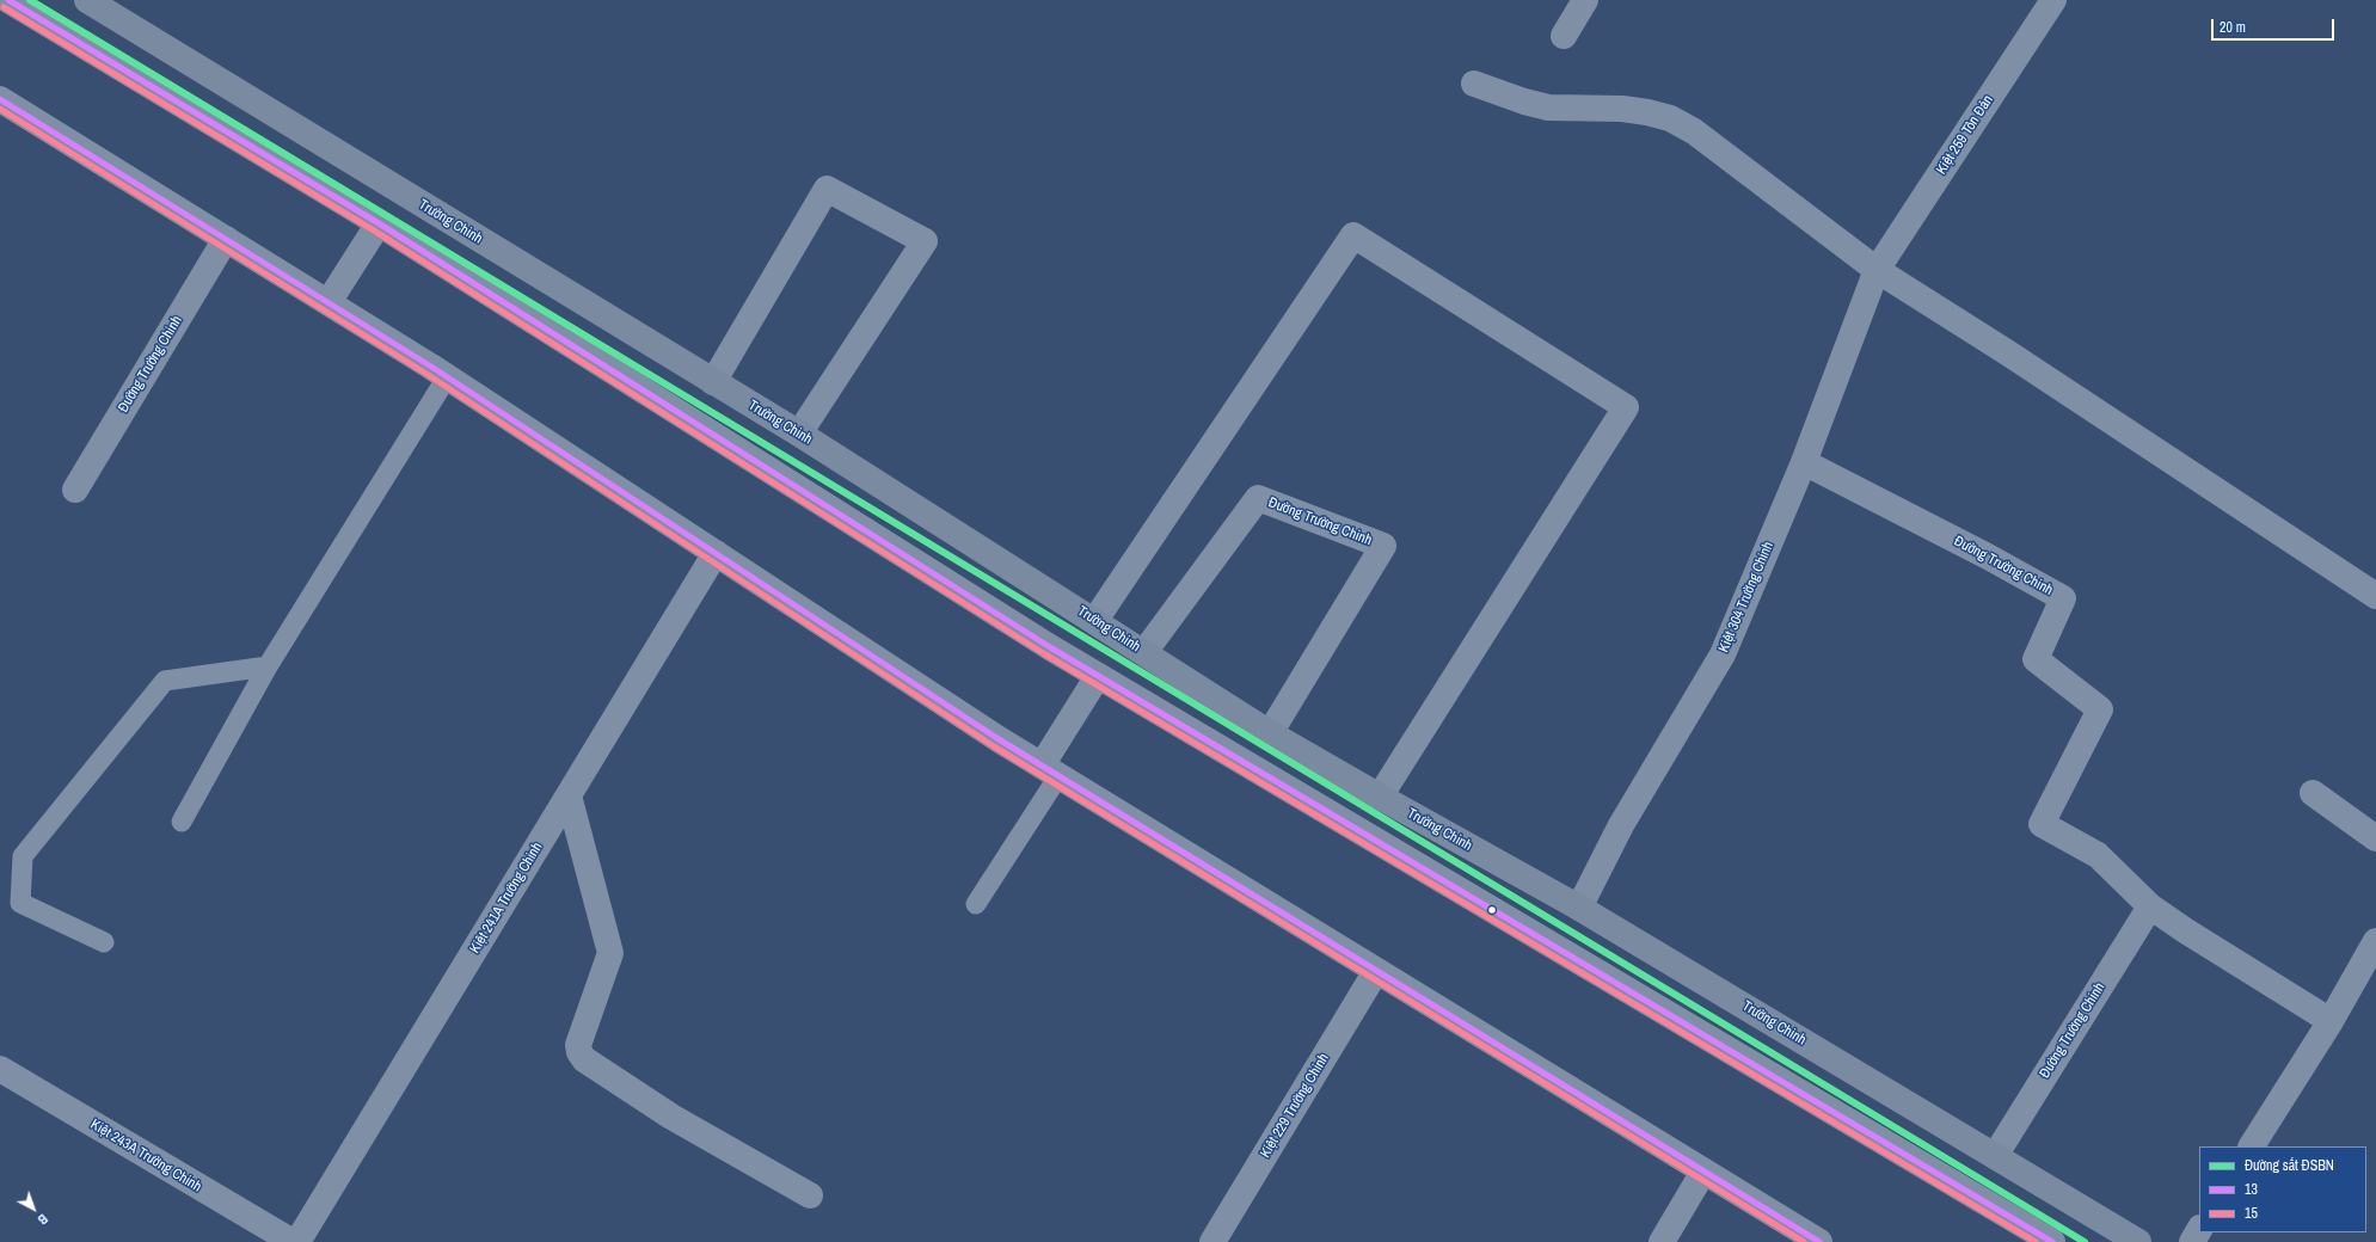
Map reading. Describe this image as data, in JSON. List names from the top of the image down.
{
  "streets": {
    "street": [
      "Kiệt 259 Tôn Đản",
      "Trường Chinh",
      "Đường Trường Chinh",
      "Kiệt 304 Trường Chinh",
      "Kiệt 241A Trường Chinh",
      "Kiệt 229 Trường Chinh",
      "Kiệt 243A Trường Chinh"
    ]
  },
  "crossings": [
    ["Kiệt 259 Tôn Đản", "Kiệt 304 Trường Chinh"],
    ["Trường Chinh", "Đường Trường Chinh"],
    ["Trường Chinh", "Kiệt 304 Trường Chinh"],
    ["Đường Trường Chinh", "Kiệt 304 Trường Chinh"]
  ],
  "lines": ["rail line ĐSBN", "transit line 13", "transit line 15"],
  "legend": ["Đường sắt ĐSBN", "13", "15"],
  "scale_bar": "20 m",
  "north": "bottom right"
}
